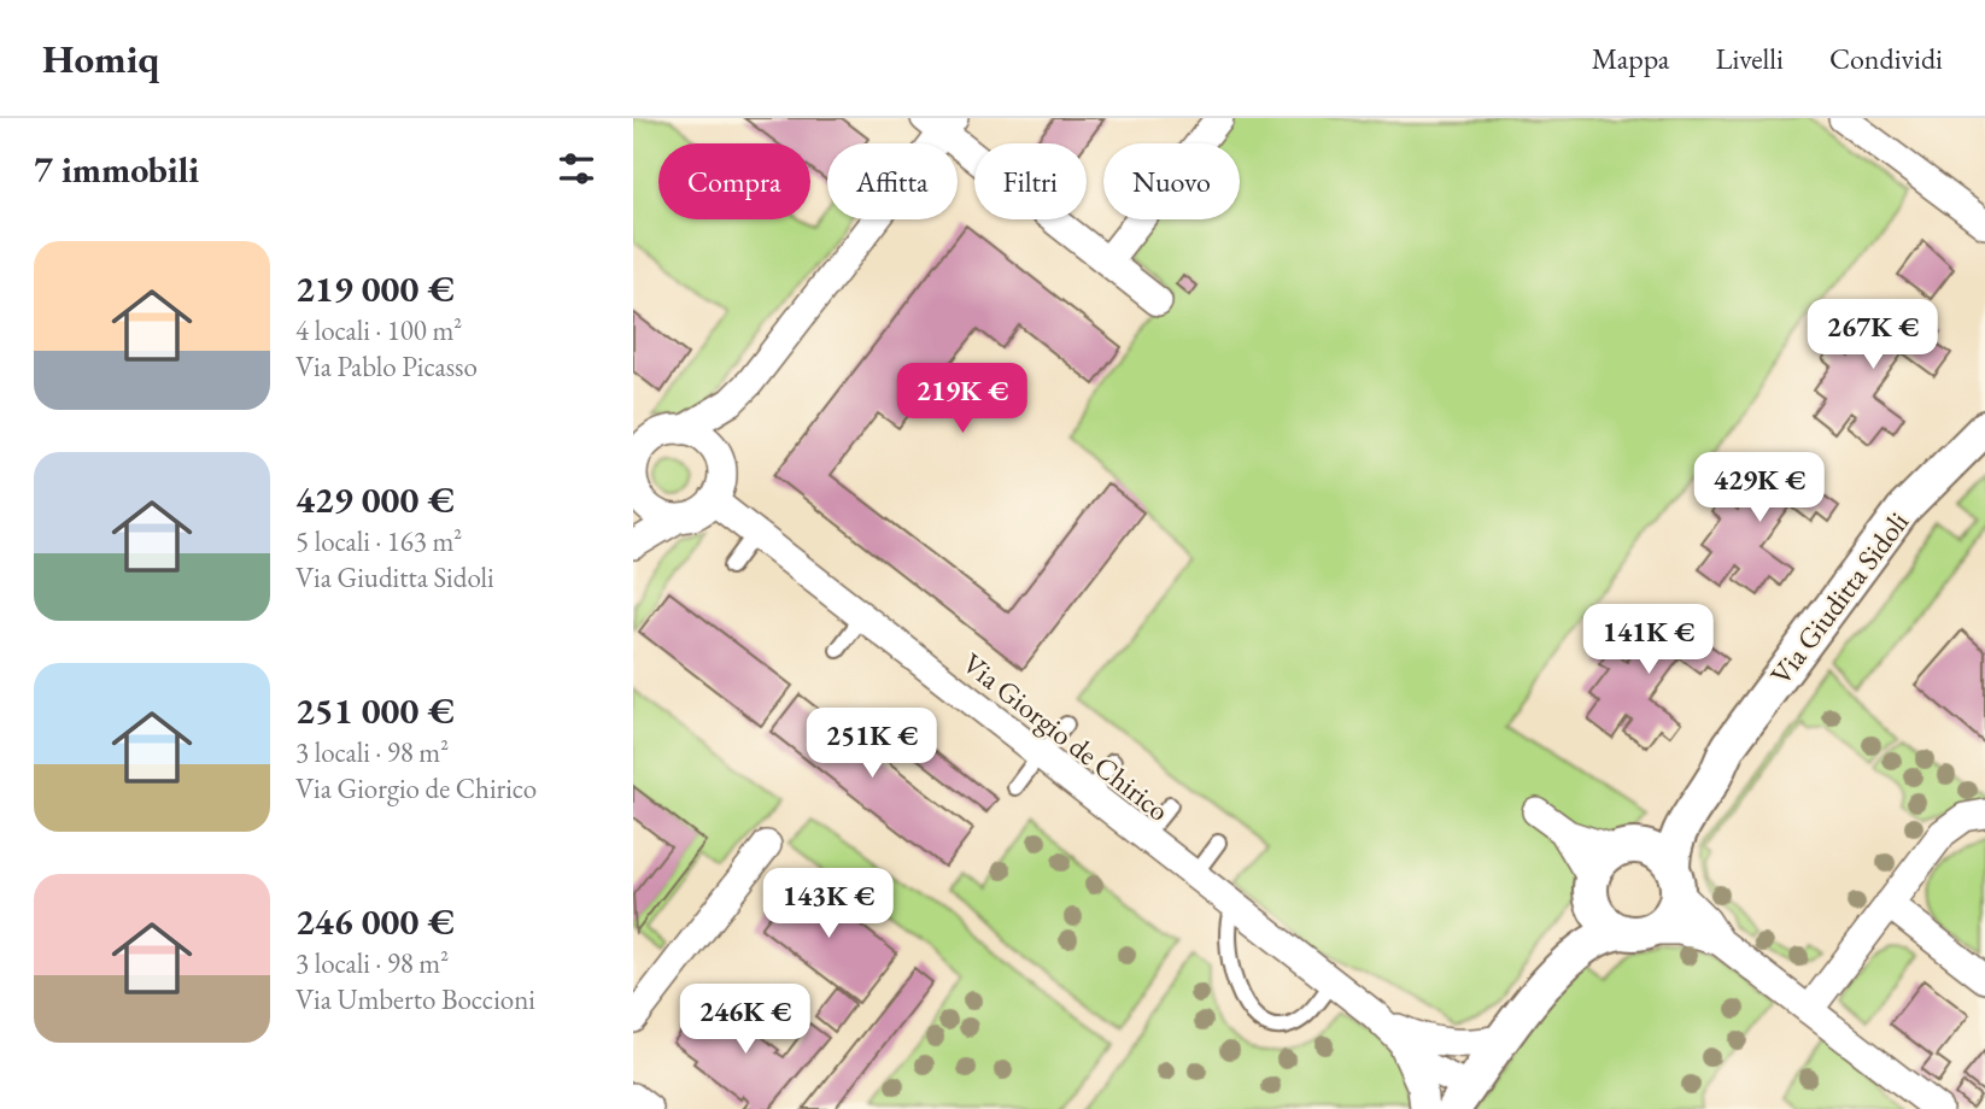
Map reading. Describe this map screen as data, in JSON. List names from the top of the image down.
{
  "streets": {
    "street": ["Via Giuditta Sidoli", "Via Giorgio de Chirico"]
  },
  "crossings": [
    ["Via Giuditta Sidoli", "Via Giorgio de Chirico"]
  ],
  "page": {
    "header": "Homiq",
    "nav": ["Mappa", "Livelli", "Condividi"],
    "heading": "7 immobili",
    "chip": [
      "Compra",
      "Affitta",
      "Filtri",
      "Nuovo"
    ],
    "list": [
      {
        "name": "219 000 €",
        "note": "4 locali · 100 m² · Via Pablo Picasso"
      },
      {
        "name": "429 000 €",
        "note": "5 locali · 163 m² · Via Giuditta Sidoli"
      },
      {
        "name": "251 000 €",
        "note": "3 locali · 98 m² · Via Giorgio de Chirico"
      },
      {
        "name": "246 000 €",
        "note": "3 locali · 98 m² · Via Umberto Boccioni"
      }
    ],
    "price": [
      "267K €",
      "219K €",
      "429K €",
      "141K €",
      "251K €",
      "143K €",
      "246K €"
    ]
  }
}
